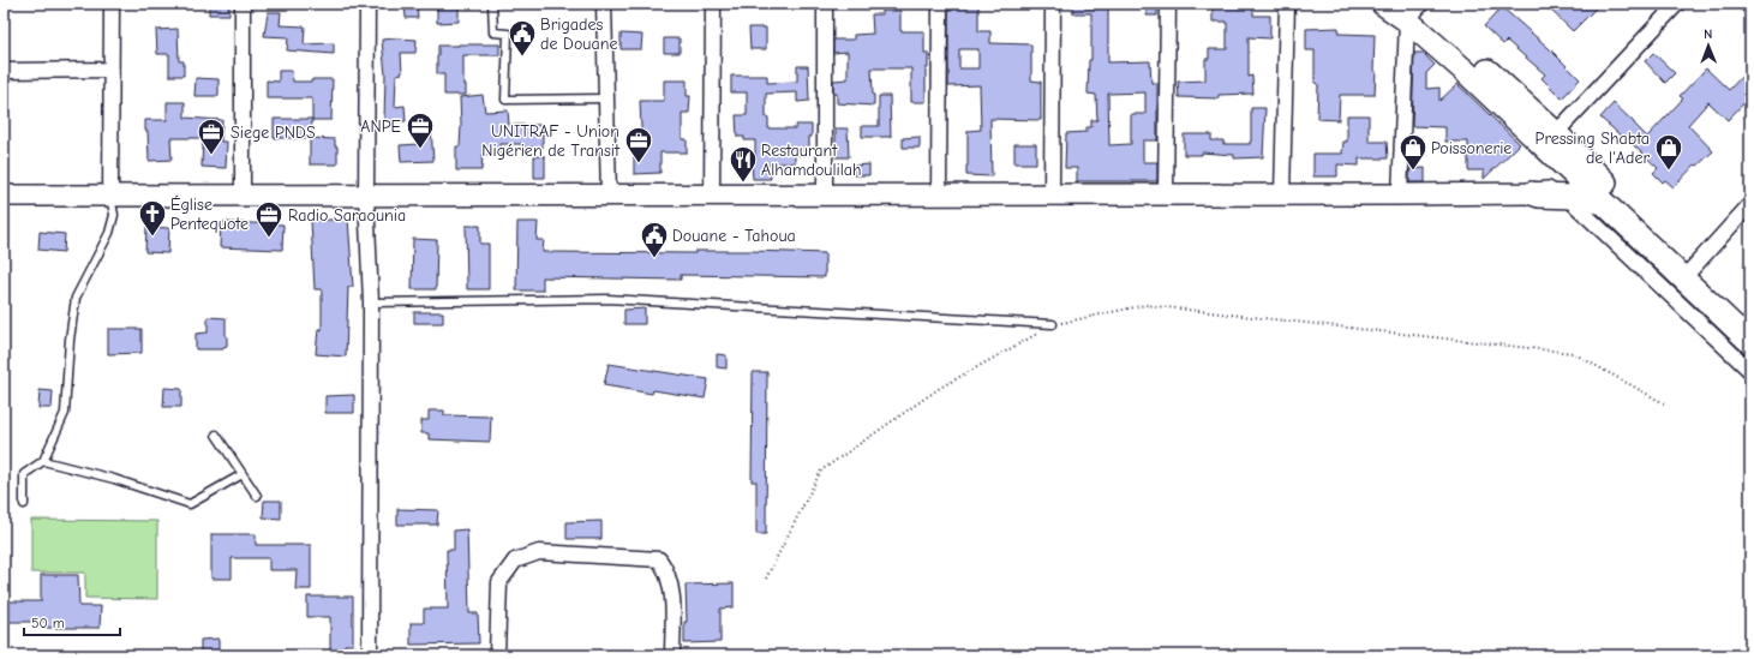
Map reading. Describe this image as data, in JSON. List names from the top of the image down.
{
  "places": {
    "public building": ["Brigades de Douane", "Douane - Tahoua"],
    "office": [
      "ANPE",
      "Siege PNDS",
      "UNITRAF - Union Nigérien de Transit",
      "Radio Saraounia"
    ],
    "shop": ["Poissonerie", "Pressing Shabta de l'Ader"],
    "restaurant": ["Restaurant Alhamdoulilah"],
    "church": ["Église Pentequote"]
  },
  "scale_bar": "50 m",
  "north": "top"
}
